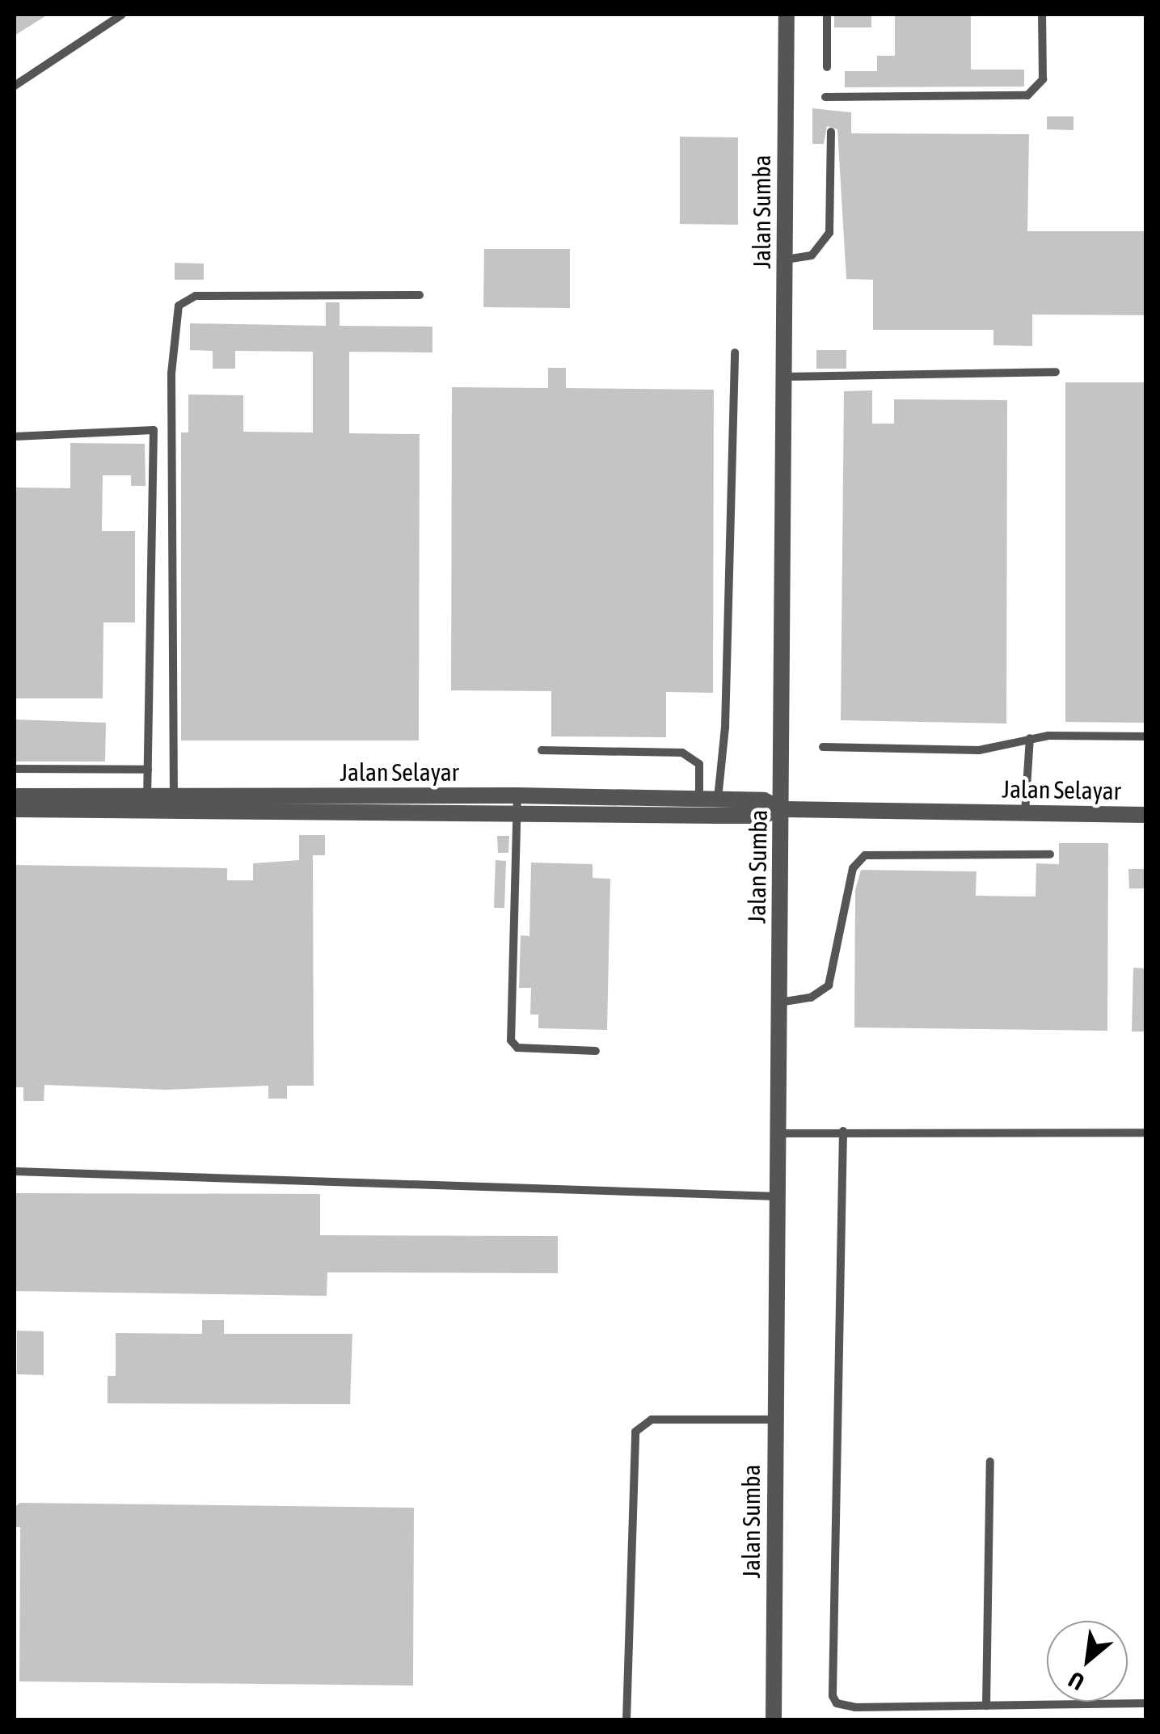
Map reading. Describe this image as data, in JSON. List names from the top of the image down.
{
  "streets": {
    "street": ["Jalan Sumba", "Jalan Selayar"]
  },
  "crossings": [
    ["Jalan Sumba", "Jalan Selayar"]
  ],
  "north": "bottom left"
}
